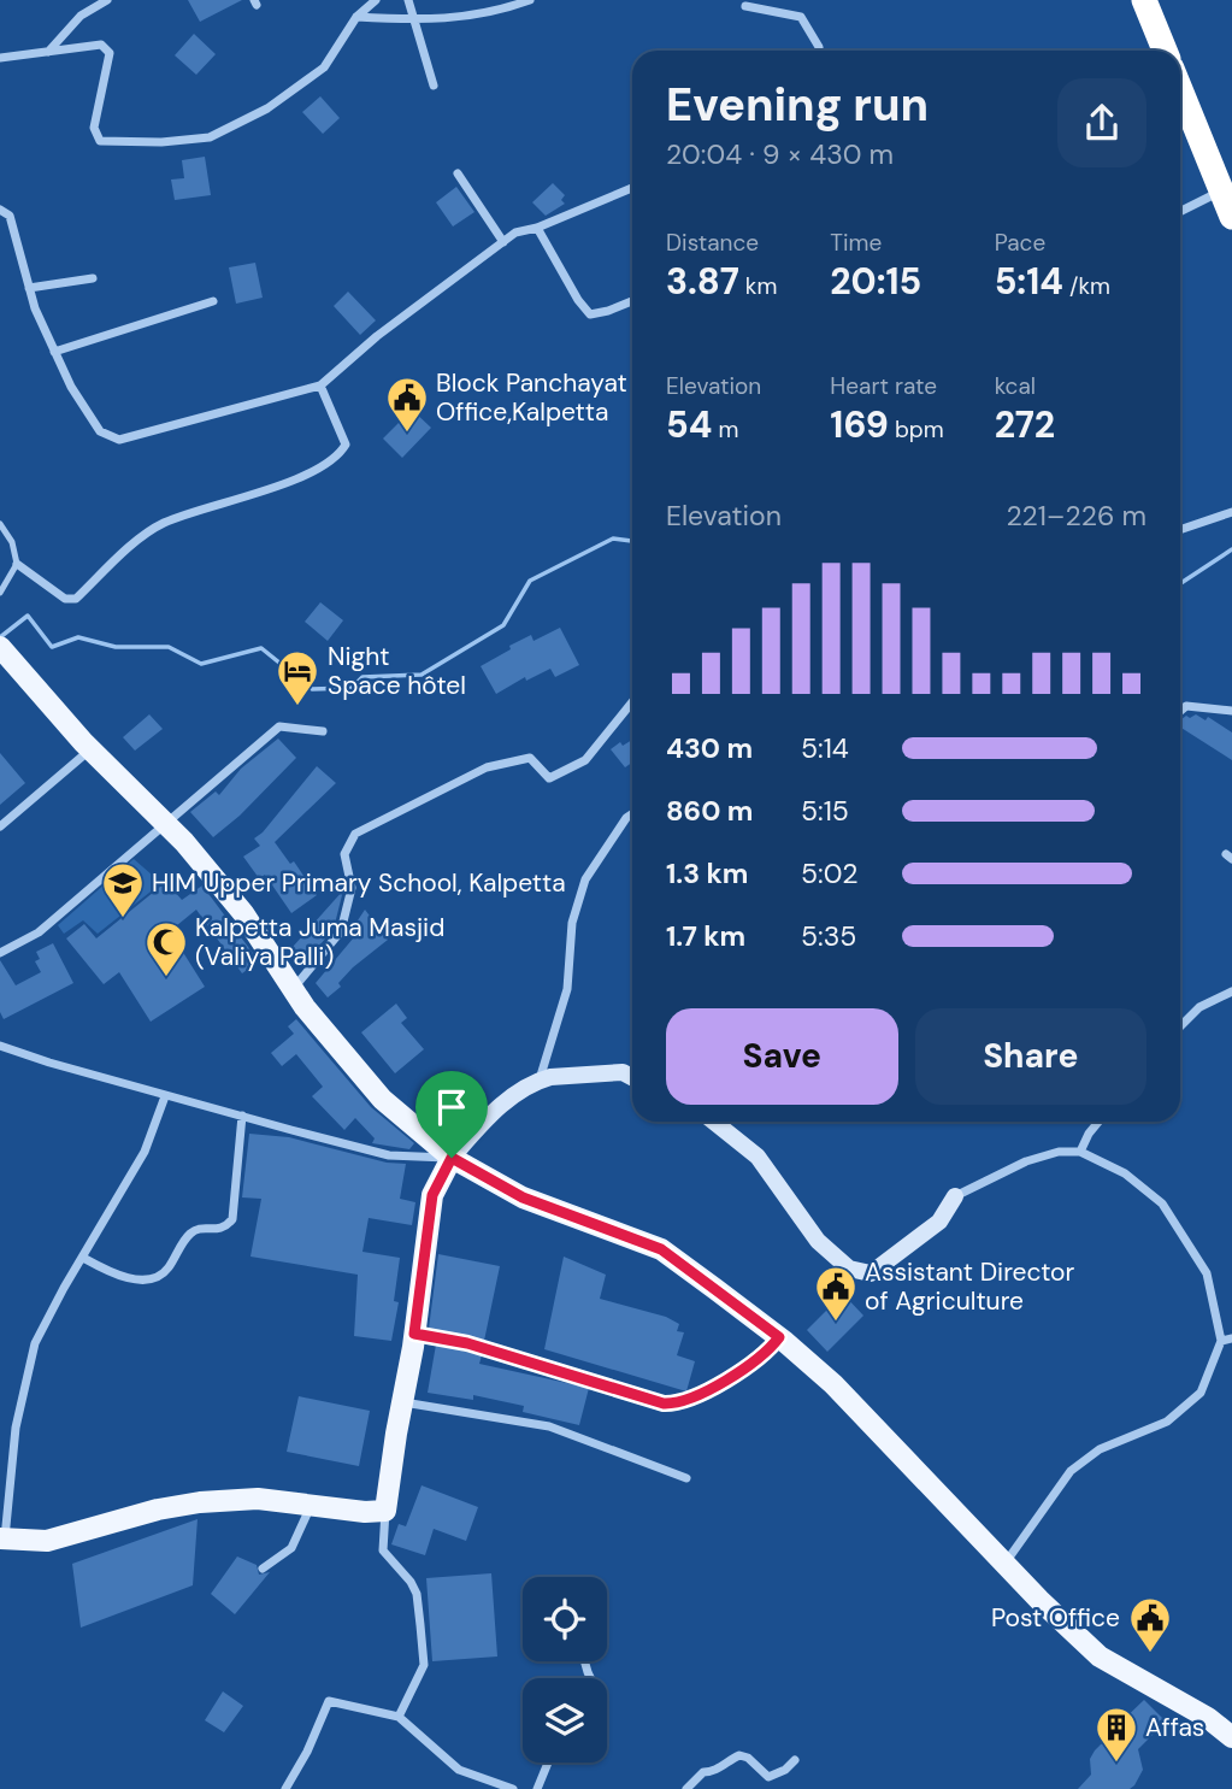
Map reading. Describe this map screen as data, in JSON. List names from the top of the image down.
{
  "places": {
    "public building": ["Block Panchayat Office,Kalpetta", "Assistant Director of Agriculture", "Post Office"],
    "hotel": ["Night Space hôtel"],
    "school or university": ["HIM Upper Primary School, Kalpetta"],
    "mosque": ["Kalpetta Juma Masjid (Valiya Palli)"],
    "building": ["Affas"]
  },
  "page": {
    "heading": ["Evening run", "20:04 · 9 × 430 m"],
    "stats": [
      ["Distance", "3.87 km"],
      ["Time", "20:15"],
      ["Pace", "5:14 /km"],
      ["Elevation", "54 m"],
      ["Heart rate", "169 bpm"],
      ["kcal", "272"]
    ],
    "chart": ["Elevation", "221–226 m"],
    "list": [
      {
        "name": "430 m",
        "note": "5:14"
      },
      {
        "name": "860 m",
        "note": "5:15"
      },
      {
        "name": "1.3 km",
        "note": "5:02"
      },
      {
        "name": "1.7 km",
        "note": "5:35"
      }
    ],
    "buttons": ["Save", "Share"]
  }
}
